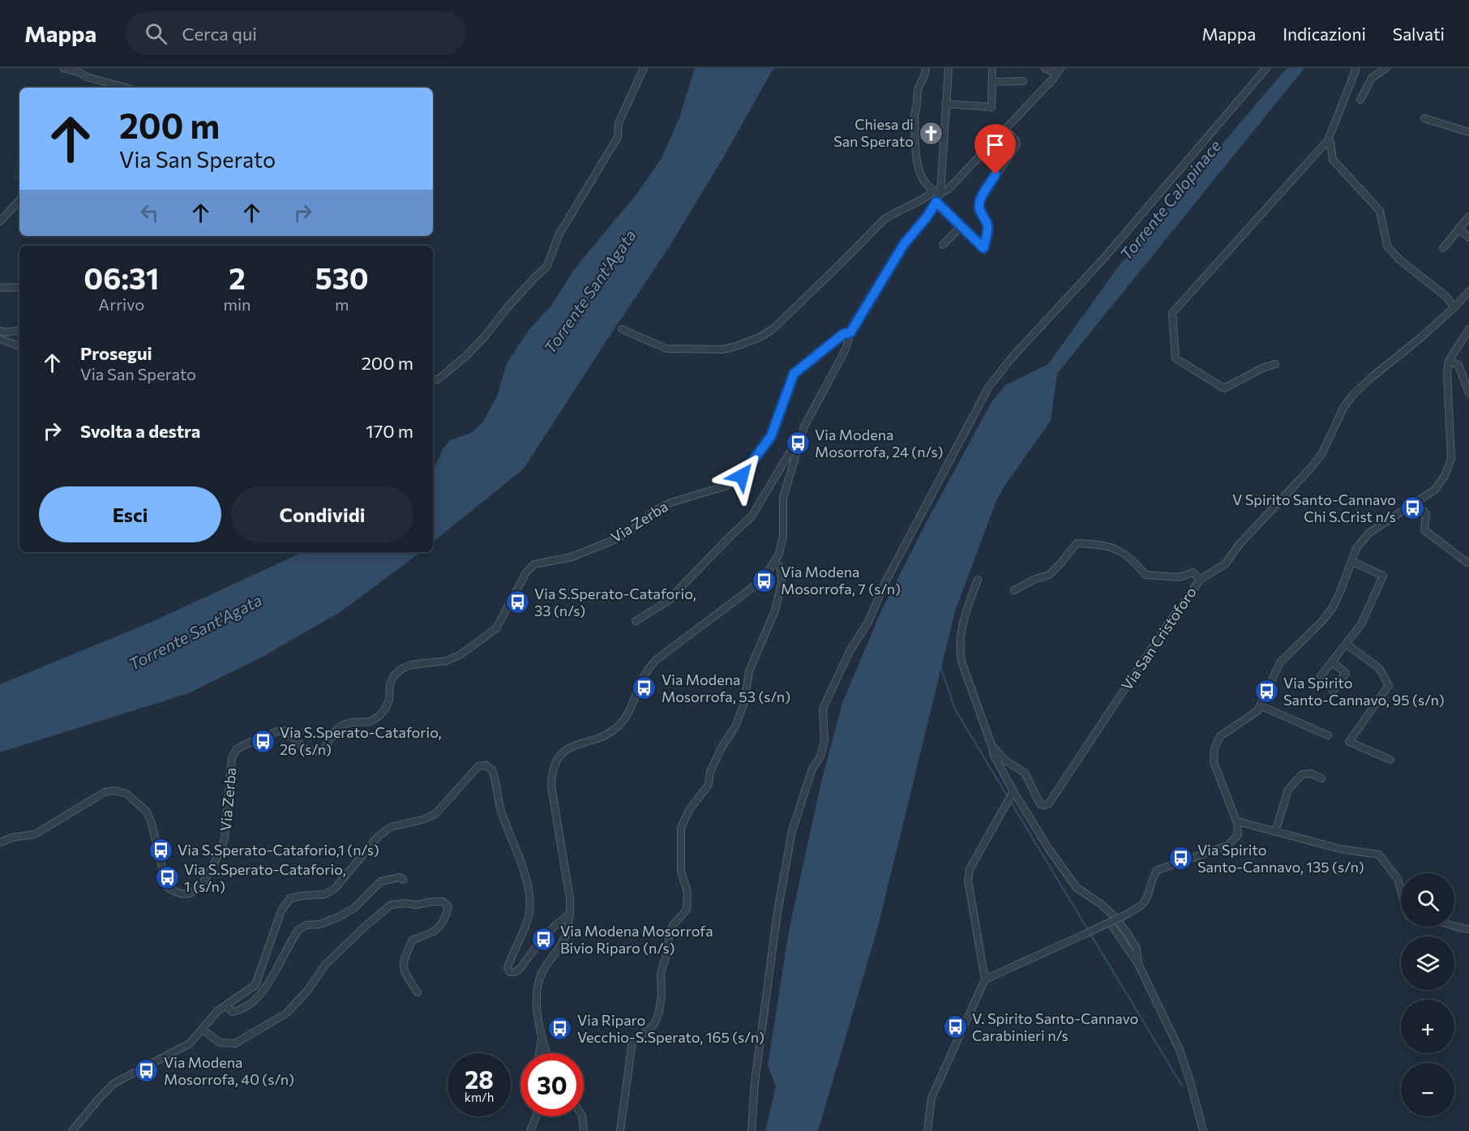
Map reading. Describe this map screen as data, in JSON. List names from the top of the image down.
{
  "streets": {
    "street": ["Via Zerba", "Via San Cristoforo"]
  },
  "water": ["Torrente Calopinace", "Torrente Sant'Agata"],
  "places": {
    "church": ["Chiesa di San Sperato"],
    "bus stop": [
      "Via Modena Mosorrofa, 24 (n/s)",
      "V Spirito Santo-Cannavo Chi S.Crist n/s",
      "Via Modena Mosorrofa, 7 (s/n)",
      "Via S.Sperato-Cataforio, 33 (n/s)",
      "Via Modena Mosorrofa, 53 (s/n)",
      "Via Spirito Santo-Cannavo, 95 (s/n)",
      "Via S.Sperato-Cataforio, 26 (s/n)",
      "Via S.Sperato-Cataforio,1 (n/s)",
      "Via Spirito Santo-Cannavo, 135 (s/n)",
      "Via S.Sperato-Cataforio, 1 (s/n)",
      "Via Modena Mosorrofa Bivio Riparo (n/s)",
      "V. Spirito Santo-Cannavo Carabinieri n/s",
      "Via Riparo Vecchio-S.Sperato, 165 (s/n)",
      "Via Modena Mosorrofa, 40 (s/n)"
    ]
  },
  "page": {
    "header": "Mappa",
    "search": "Cerca qui",
    "nav": ["Mappa", "Indicazioni", "Salvati"],
    "turn": ["200 m", "Via San Sperato"],
    "eta": [
      "06:31",
      "Arrivo",
      "2",
      "min",
      "530",
      "m"
    ],
    "list": [
      {
        "name": "Prosegui",
        "note": "Via San Sperato",
        "value": "200 m"
      },
      {
        "name": "Svolta a destra",
        "value": "170 m"
      }
    ],
    "buttons": ["Esci", "Condividi"],
    "map_buttons": ["+", "−"],
    "speed": "28 km/h",
    "limit": "30"
  }
}
